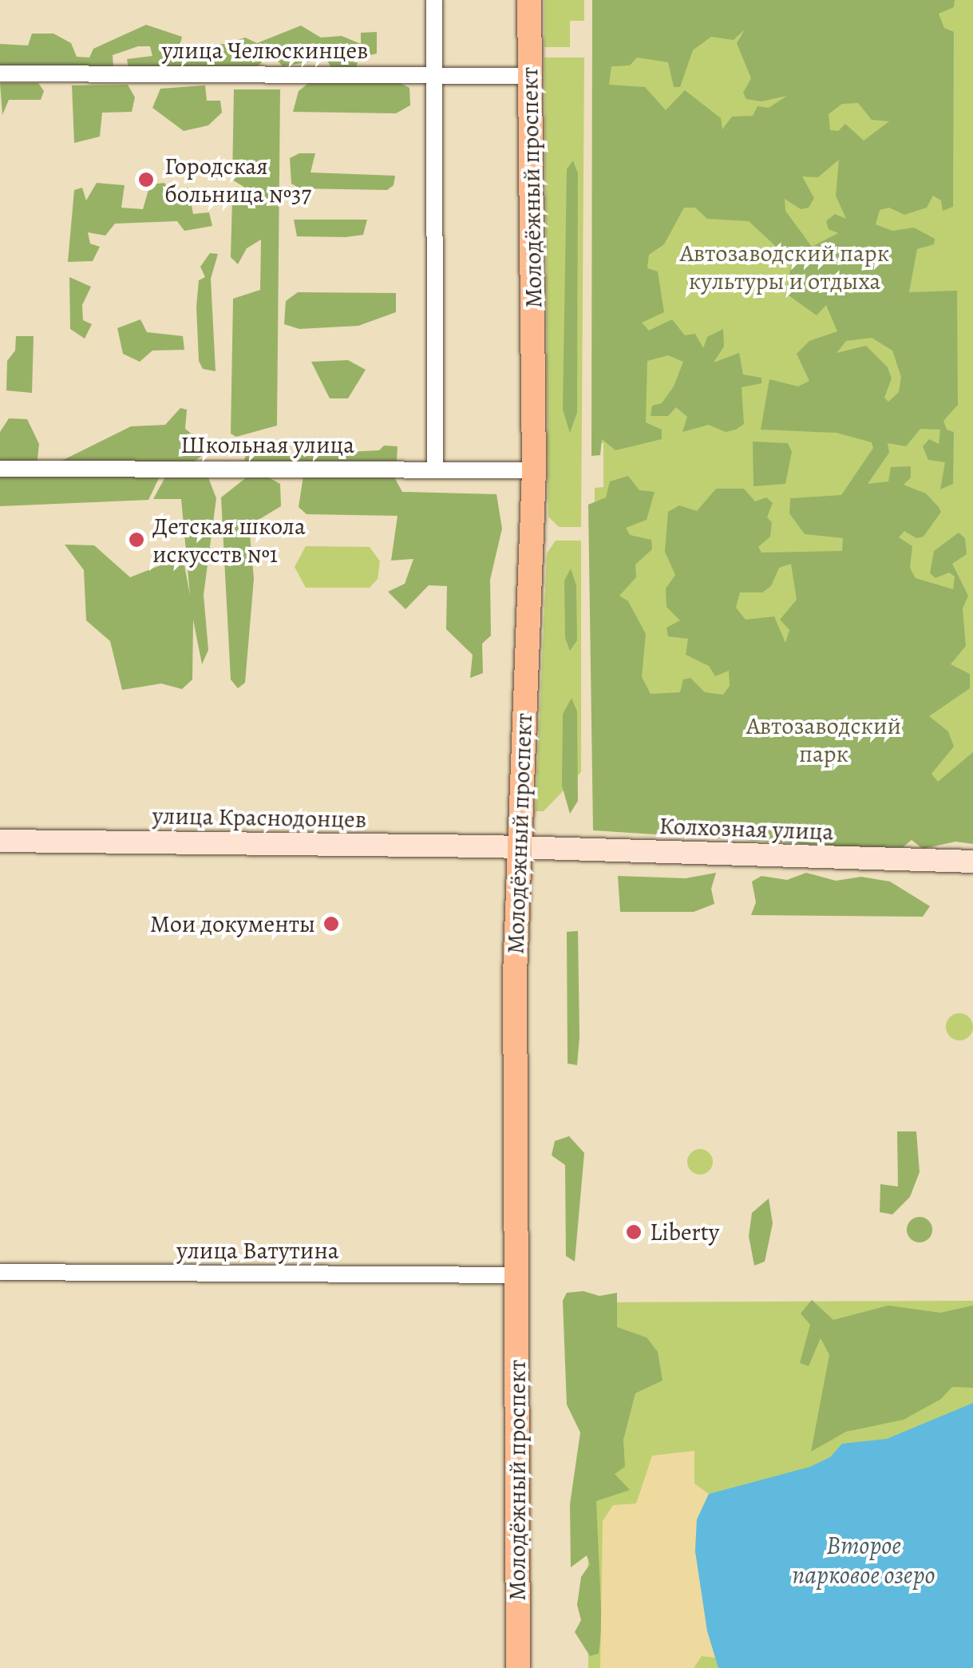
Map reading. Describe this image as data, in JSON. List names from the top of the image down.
{
  "streets": {
    "main road": ["Молодёжный проспект", "улица Краснодонцев", "Колхозная улица"],
    "street": ["улица Челюскинцев", "Школьная улица", "улица Ватутина"]
  },
  "crossings": [
    ["улица Челюскинцев", "Молодёжный проспект"],
    ["Молодёжный проспект", "Школьная улица"],
    ["Молодёжный проспект", "улица Краснодонцев"],
    ["Молодёжный проспект", "Колхозная улица"],
    ["Молодёжный проспект", "улица Ватутина"],
    ["улица Краснодонцев", "Колхозная улица"]
  ],
  "water": ["Второе парковое озеро"],
  "parks": ["Автозаводский парк культуры и отдыха", "Автозаводский парк"],
  "places": [
    "Городская больница №37",
    "Детская школа искусств №1",
    "Мои документы",
    "Liberty"
  ]
}
